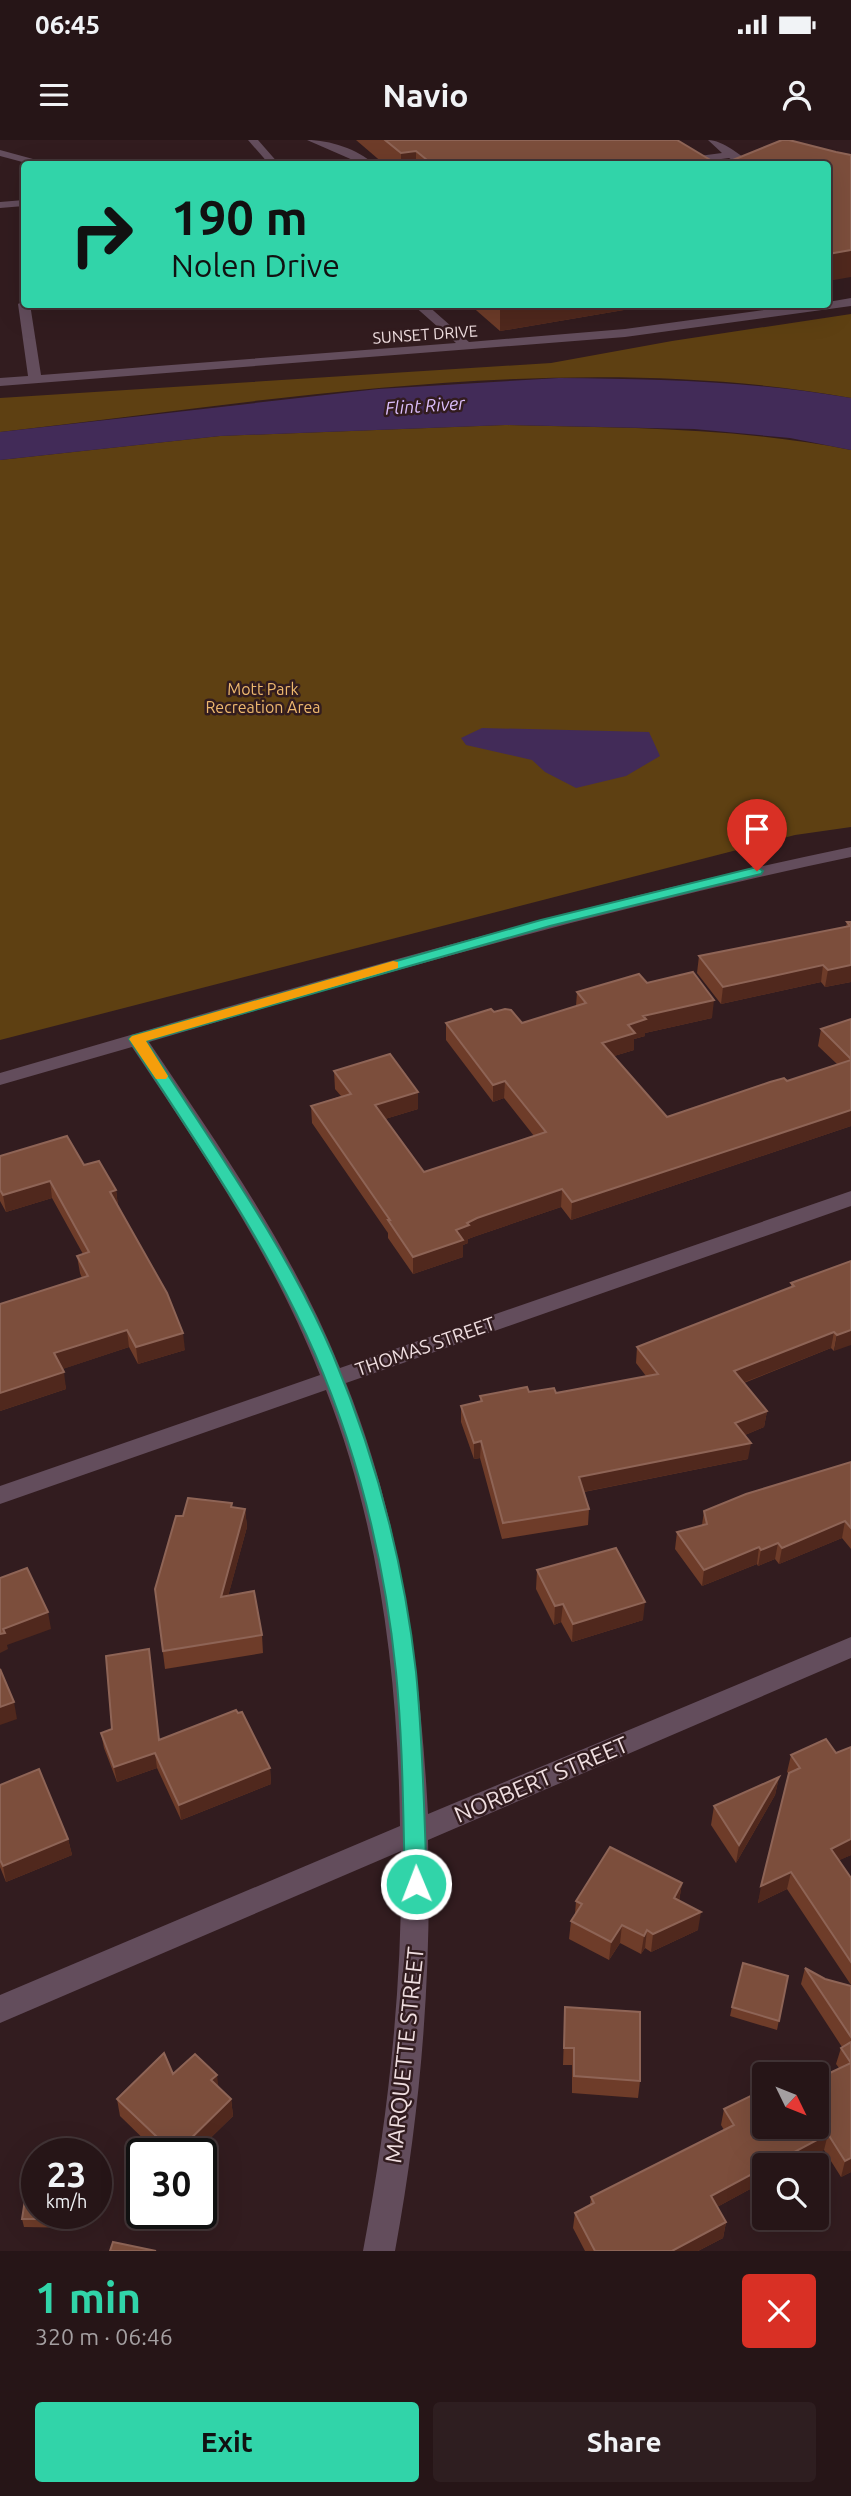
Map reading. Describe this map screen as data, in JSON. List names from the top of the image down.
{
  "streets": {
    "street": [
      "SUNSET DRIVE",
      "THOMAS STREET",
      "NORBERT STREET",
      "MARQUETTE STREET"
    ]
  },
  "crossings": [
    ["THOMAS STREET", "MARQUETTE STREET"],
    ["NORBERT STREET", "MARQUETTE STREET"]
  ],
  "water": ["Flint River"],
  "parks": ["Mott Park Recreation Area"],
  "north": "bottom right",
  "page": {
    "status": "06:45",
    "header": "Navio",
    "turn": ["190 m", "Nolen Drive"],
    "speed": "23 km/h",
    "limit": "30",
    "heading": ["1 min", "320 m · 06:46"],
    "buttons": ["Exit", "Share"]
  }
}
